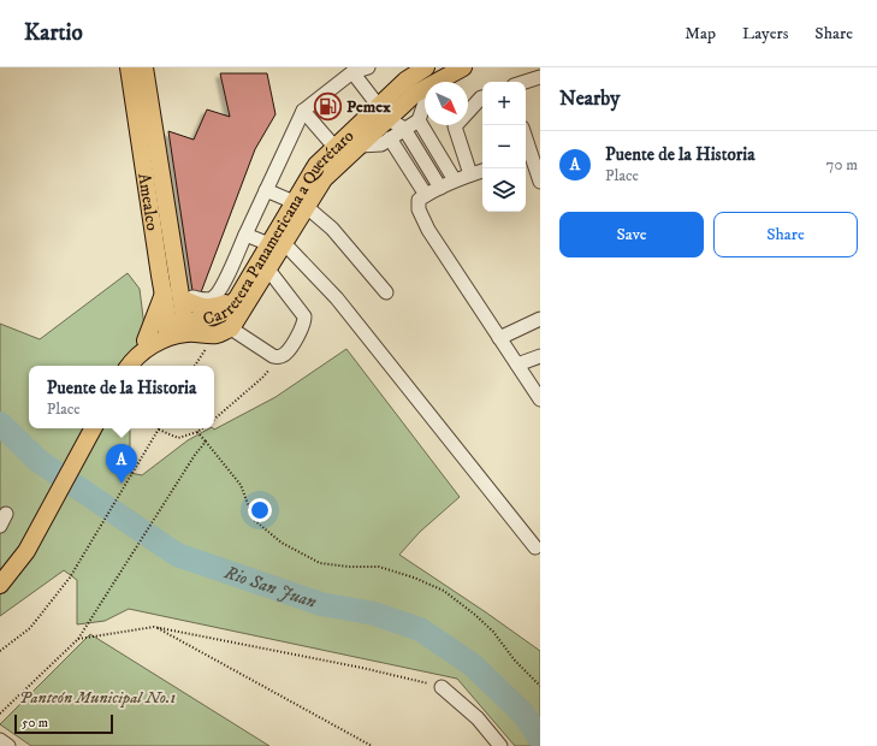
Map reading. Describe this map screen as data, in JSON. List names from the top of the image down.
{
  "streets": {
    "main road": ["Amealco", "Carretera Panamericana a Querétaro"]
  },
  "crossings": [
    ["Amealco", "Carretera Panamericana a Querétaro"]
  ],
  "water": ["Rio San Juan"],
  "parks": ["Panteón Municipal No.1"],
  "places": {
    "fuel station": ["Pemex"]
  },
  "scale_bar": "50 m",
  "north": "bottom right",
  "page": {
    "header": "Kartio",
    "nav": ["Map", "Layers", "Share"],
    "heading": "Nearby",
    "map_buttons": ["+", "−"],
    "list": [
      {
        "mark": "A",
        "name": "Puente de la Historia",
        "note": "Place",
        "value": "70 m"
      }
    ],
    "buttons": ["Save", "Share"],
    "popup": ["Puente de la Historia", "Place"],
    "pins": "A",
    "scale": "50 m"
  }
}
